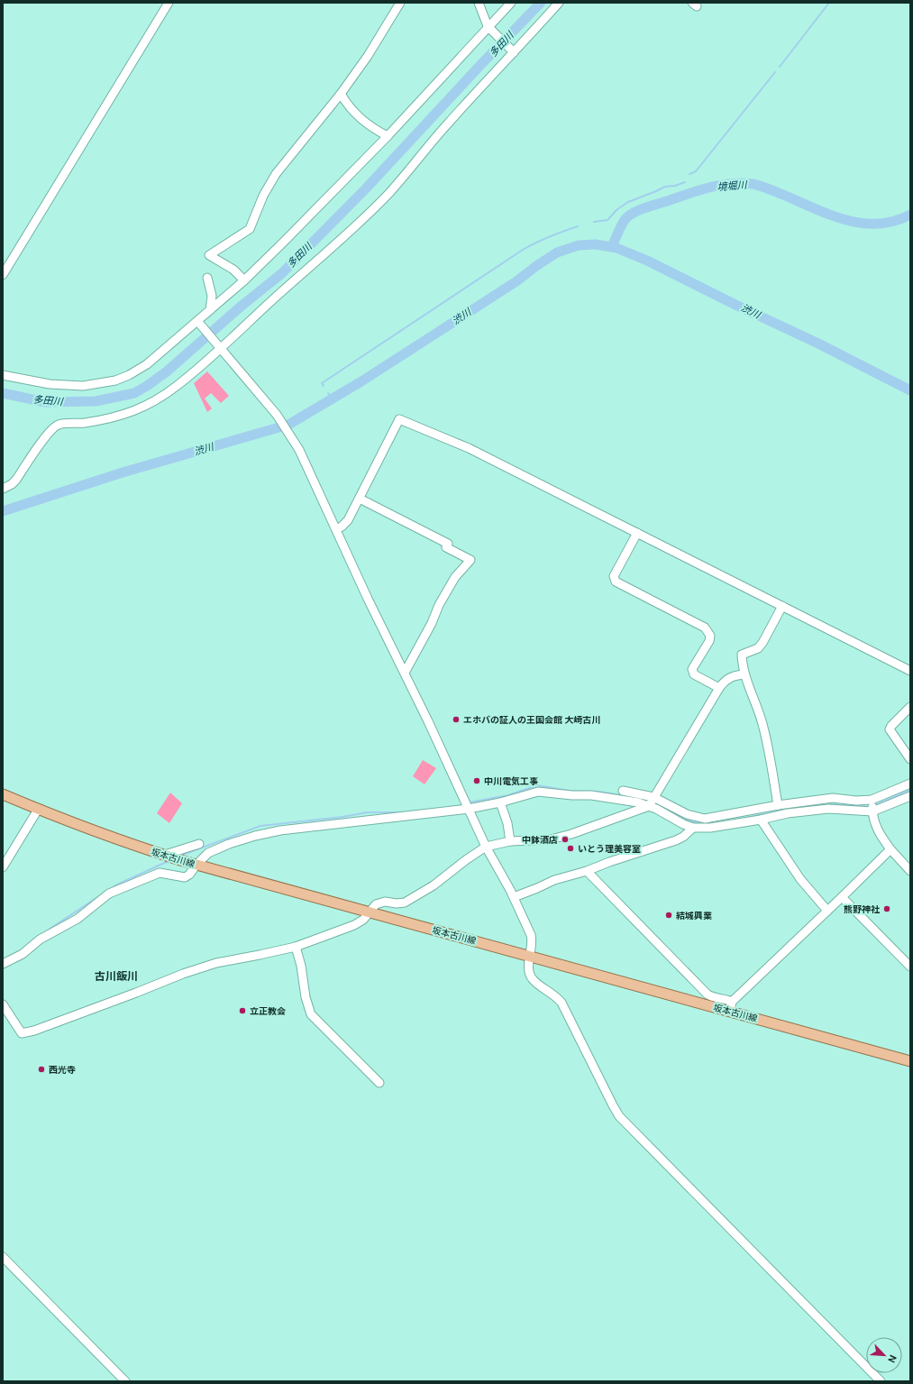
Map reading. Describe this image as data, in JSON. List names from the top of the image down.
{
  "streets": {
    "main road": ["坂本古川線"]
  },
  "districts": ["古川飯川"],
  "water": ["多田川", "境堀川", "渋川"],
  "places": [
    "エホバの証人の王国会館 大崎古川",
    "中川電気工事",
    "中鉢酒店",
    "いとう理美容室",
    "熊野神社",
    "結城興業",
    "立正教会",
    "西光寺"
  ],
  "north": "bottom right"
}
